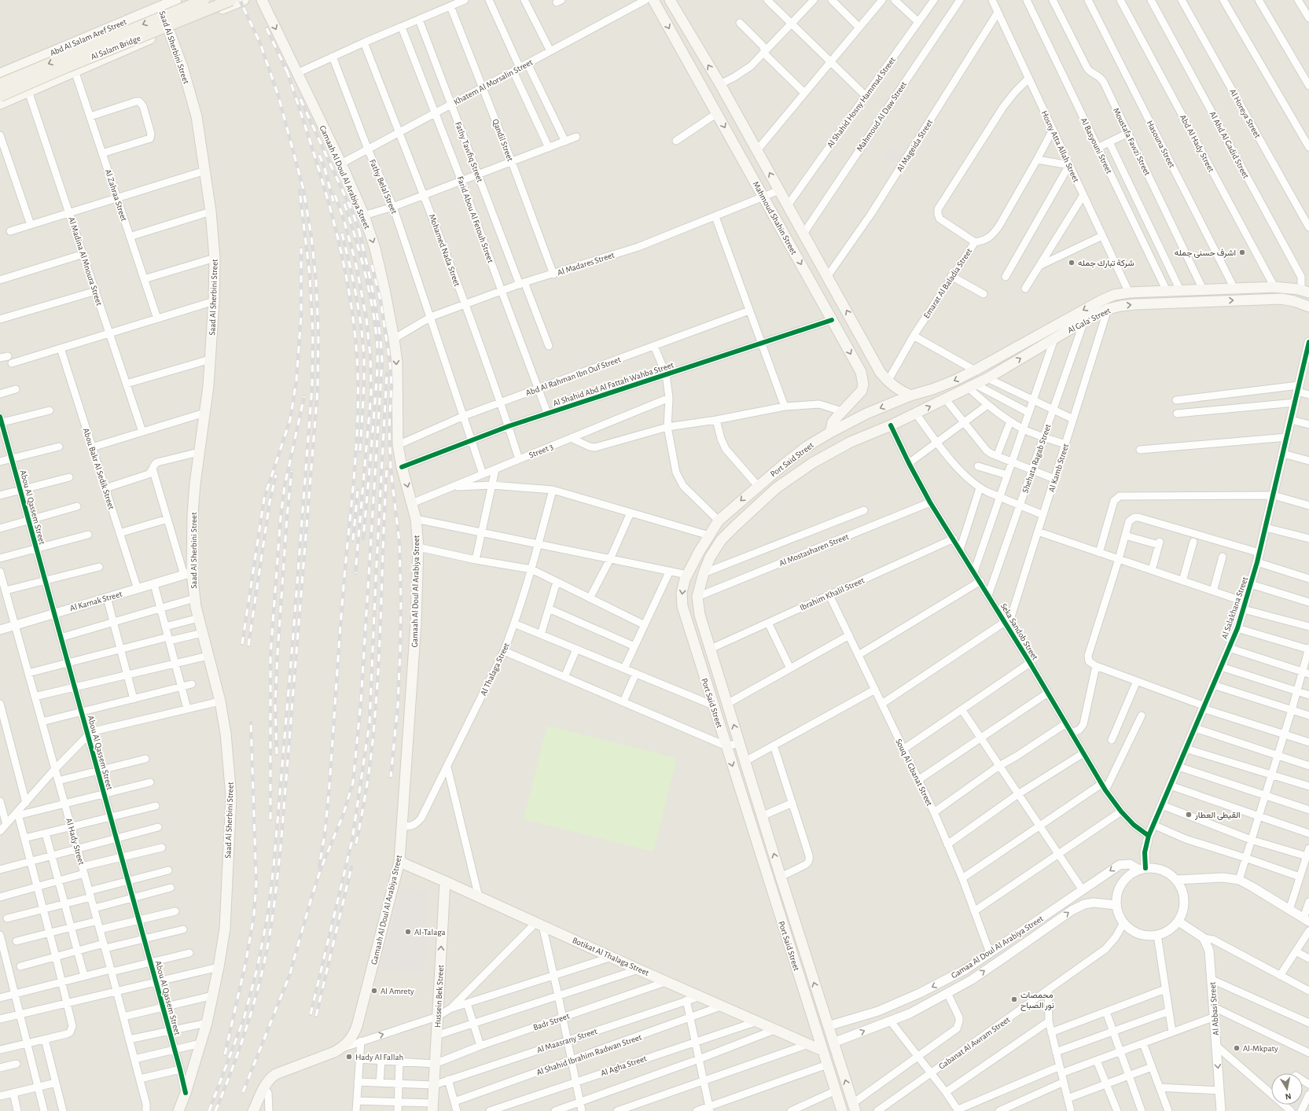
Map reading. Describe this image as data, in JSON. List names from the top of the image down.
{
  "streets": {
    "main road": [
      "Abd Al Salam Aref Street",
      "Al Salam Bridge",
      "Saad Al Sherbini Street",
      "Gamaah Al Doul Al Arabiya Street",
      "Mahmoud Shahin Street",
      "Al Gala' Street",
      "Port Said Street",
      "Botikat Al Thalaga Street",
      "Hussein Bek Street"
    ],
    "street": [
      "Khatem Al Morsalin Street",
      "Al Shahid Hosny Hammad Street",
      "Al Horeya Street",
      "Mahmoud Al Daw Street",
      "Qandil Street",
      "Moustafa Fawzi Street",
      "Abd Al Hady Street",
      "Hasouna Street",
      "Al Ahd Al Gadid Street",
      "Al Mageida Street",
      "Al Basyouni Street",
      "Hosny Atta Allah Street",
      "Fathy Tawfiq Street",
      "Fathy Belal Street",
      "Al Zahraa Street",
      "Farid Abou Al Fetouh Street",
      "Mohamed Nada Street",
      "Al Madina Al Mnoura Street",
      "Al Madares Street",
      "Emarat Al Baladia Street",
      "Abd Al Rahman Ibn Ouf Street",
      "Al Shahid Abd Al Fattah Wahba Street",
      "Street 3",
      "Shehata Ragab Street",
      "Al Kamb Street",
      "Abou Bakr Al Sedik Street",
      "Abou Al Qassem Street",
      "Al Mostasharen Street",
      "Ibrahim Khalil Street",
      "Al Karnak Street",
      "Al Salakhana Street",
      "Seka Sandob Street",
      "Al Thalaga Street",
      "Souq Al Gbanat Street",
      "Al Hady Street",
      "Gamaa Al Doul Al Arabiya Street",
      "Al Abbasi Street",
      "Badr Street",
      "Al Maasrany Street",
      "Gabanat Al Awram Street",
      "Al Shahid Ibrahim Radwan Street",
      "Al Agha Street"
    ]
  },
  "crossings": [
    ["Abd Al Salam Aref Street", "Saad Al Sherbini Street"],
    ["Saad Al Sherbini Street", "Abou Al Qassem Street"],
    ["Saad Al Sherbini Street", "Al Karnak Street"],
    ["Khatem Al Morsalin Street", "Qandil Street"],
    ["Khatem Al Morsalin Street", "Fathy Tawfiq Street"],
    ["Khatem Al Morsalin Street", "Gamaah Al Doul Al Arabiya Street"],
    ["Khatem Al Morsalin Street", "Fathy Belal Street"],
    ["Khatem Al Morsalin Street", "Farid Abou Al Fetouh Street"],
    ["Khatem Al Morsalin Street", "Mohamed Nada Street"],
    ["Al Shahid Hosny Hammad Street", "Mahmoud Shahin Street"],
    ["Mahmoud Al Daw Street", "Mahmoud Shahin Street"],
    ["Qandil Street", "Al Madares Street"],
    ["Moustafa Fawzi Street", "Al Gala' Street"],
    ["Abd Al Hady Street", "Al Gala' Street"],
    ["Hasouna Street", "Al Gala' Street"],
    ["Al Ahd Al Gadid Street", "Al Gala' Street"],
    ["Al Mageida Street", "Hosny Atta Allah Street"],
    ["Al Mageida Street", "Mahmoud Shahin Street"],
    ["Al Basyouni Street", "Al Gala' Street"],
    ["Hosny Atta Allah Street", "Emarat Al Baladia Street"],
    ["Hosny Atta Allah Street", "Al Gala' Street"],
    ["Fathy Tawfiq Street", "Al Madares Street"],
    ["Gamaah Al Doul Al Arabiya Street", "Al Madares Street"],
    ["Gamaah Al Doul Al Arabiya Street", "Abd Al Rahman Ibn Ouf Street"],
    ["Gamaah Al Doul Al Arabiya Street", "Al Shahid Abd Al Fattah Wahba Street"],
    ["Gamaah Al Doul Al Arabiya Street", "Street 3"],
    ["Gamaah Al Doul Al Arabiya Street", "Al Thalaga Street"],
    ["Gamaah Al Doul Al Arabiya Street", "Botikat Al Thalaga Street"],
    ["Fathy Belal Street", "Al Madares Street"],
    ["Fathy Belal Street", "Abd Al Rahman Ibn Ouf Street"],
    ["Fathy Belal Street", "Al Shahid Abd Al Fattah Wahba Street"],
    ["Fathy Belal Street", "Street 3"],
    ["Mahmoud Shahin Street", "Al Madares Street"],
    ["Mahmoud Shahin Street", "Emarat Al Baladia Street"],
    ["Mahmoud Shahin Street", "Al Gala' Street"],
    ["Mahmoud Shahin Street", "Al Shahid Abd Al Fattah Wahba Street"],
    ["Mahmoud Shahin Street", "Port Said Street"],
    ["Farid Abou Al Fetouh Street", "Al Madares Street"],
    ["Farid Abou Al Fetouh Street", "Abd Al Rahman Ibn Ouf Street"],
    ["Farid Abou Al Fetouh Street", "Al Shahid Abd Al Fattah Wahba Street"],
    ["Mohamed Nada Street", "Al Madares Street"],
    ["Mohamed Nada Street", "Abd Al Rahman Ibn Ouf Street"],
    ["Mohamed Nada Street", "Al Shahid Abd Al Fattah Wahba Street"],
    ["Mohamed Nada Street", "Street 3"],
    ["Al Gala' Street", "Shehata Ragab Street"],
    ["Al Gala' Street", "Port Said Street"],
    ["Al Gala' Street", "Al Kamb Street"],
    ["Al Gala' Street", "Seka Sandob Street"],
    ["Shehata Ragab Street", "Seka Sandob Street"],
    ["Port Said Street", "Al Mostasharen Street"],
    ["Port Said Street", "Ibrahim Khalil Street"],
    ["Port Said Street", "Seka Sandob Street"],
    ["Port Said Street", "Gamaa Al Doul Al Arabiya Street"],
    ["Port Said Street", "Botikat Al Thalaga Street"],
    ["Al Kamb Street", "Seka Sandob Street"],
    ["Abou Bakr Al Sedik Street", "Al Karnak Street"],
    ["Abou Al Qassem Street", "Al Karnak Street"],
    ["Al Mostasharen Street", "Seka Sandob Street"],
    ["Ibrahim Khalil Street", "Seka Sandob Street"],
    ["Ibrahim Khalil Street", "Souq Al Gbanat Street"],
    ["Al Karnak Street", "Al Hady Street"],
    ["Al Salakhana Street", "Seka Sandob Street"],
    ["Al Salakhana Street", "Gamaa Al Doul Al Arabiya Street"],
    ["Al Salakhana Street", "Gabanat Al Awram Street"],
    ["Souq Al Gbanat Street", "Gamaa Al Doul Al Arabiya Street"],
    ["Gamaa Al Doul Al Arabiya Street", "Gabanat Al Awram Street"],
    ["Botikat Al Thalaga Street", "Hussein Bek Street"],
    ["Botikat Al Thalaga Street", "Badr Street"],
    ["Botikat Al Thalaga Street", "Al Maasrany Street"],
    ["Botikat Al Thalaga Street", "Al Shahid Ibrahim Radwan Street"],
    ["Botikat Al Thalaga Street", "Al Agha Street"],
    ["Hussein Bek Street", "Badr Street"],
    ["Hussein Bek Street", "Al Maasrany Street"]
  ],
  "one_way": ["Hussein Bek Street"],
  "places": [
    "اشرف حسنى جمله",
    "شركة تبارك جمله",
    "القيطى العطار",
    "Al-Talaga",
    "Al Amrety",
    "محمصات نور الصباح",
    "Al-Mkpaty",
    "Hady Al Fallah"
  ],
  "north": "bottom"
}
